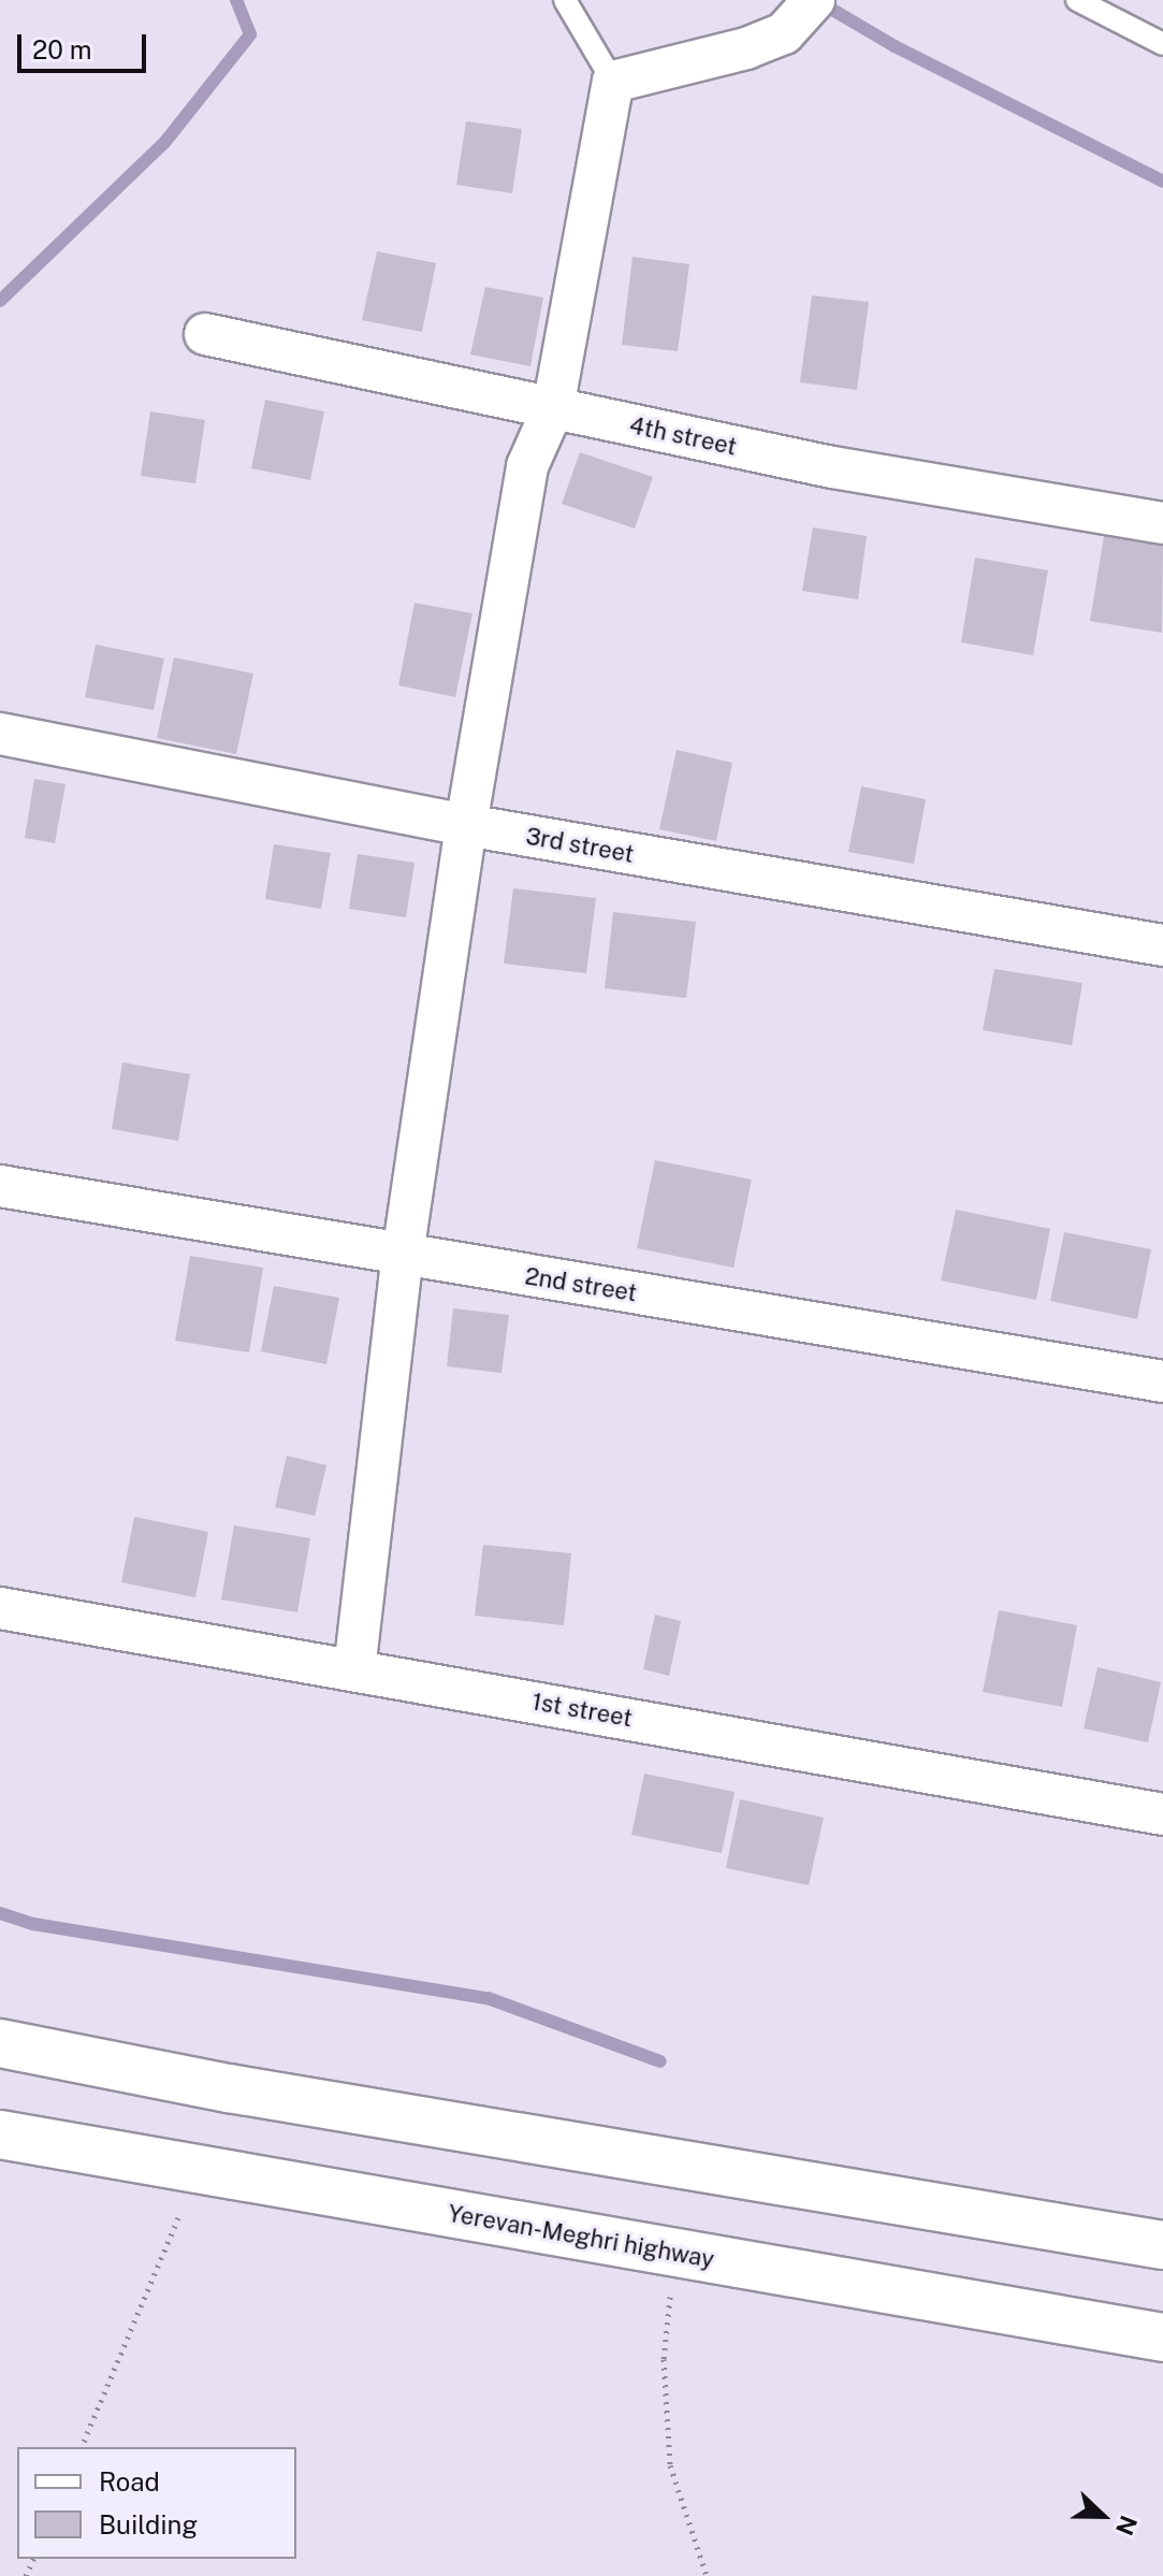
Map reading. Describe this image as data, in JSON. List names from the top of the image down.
{
  "streets": {
    "highway": ["Yerevan-Meghri highway"],
    "street": [
      "4th street",
      "3rd street",
      "2nd street",
      "1st street"
    ]
  },
  "legend": ["Road", "Building"],
  "scale_bar": "20 m",
  "north": "right"
}
